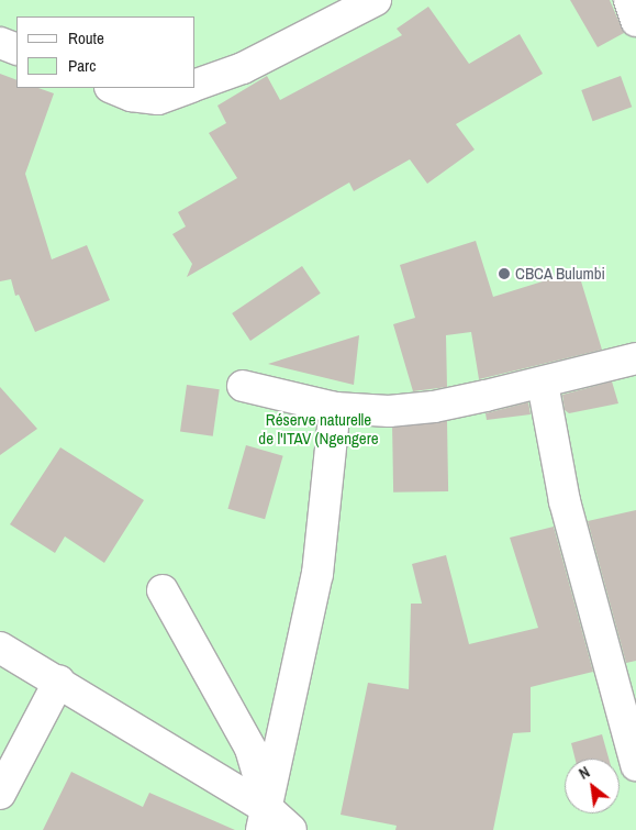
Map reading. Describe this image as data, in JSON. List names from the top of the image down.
{
  "parks": ["Réserve naturelle de l'ITAV (Ngengere"],
  "places": ["CBCA Bulumbi"],
  "legend": ["Route", "Parc"],
  "north": "top left"
}
